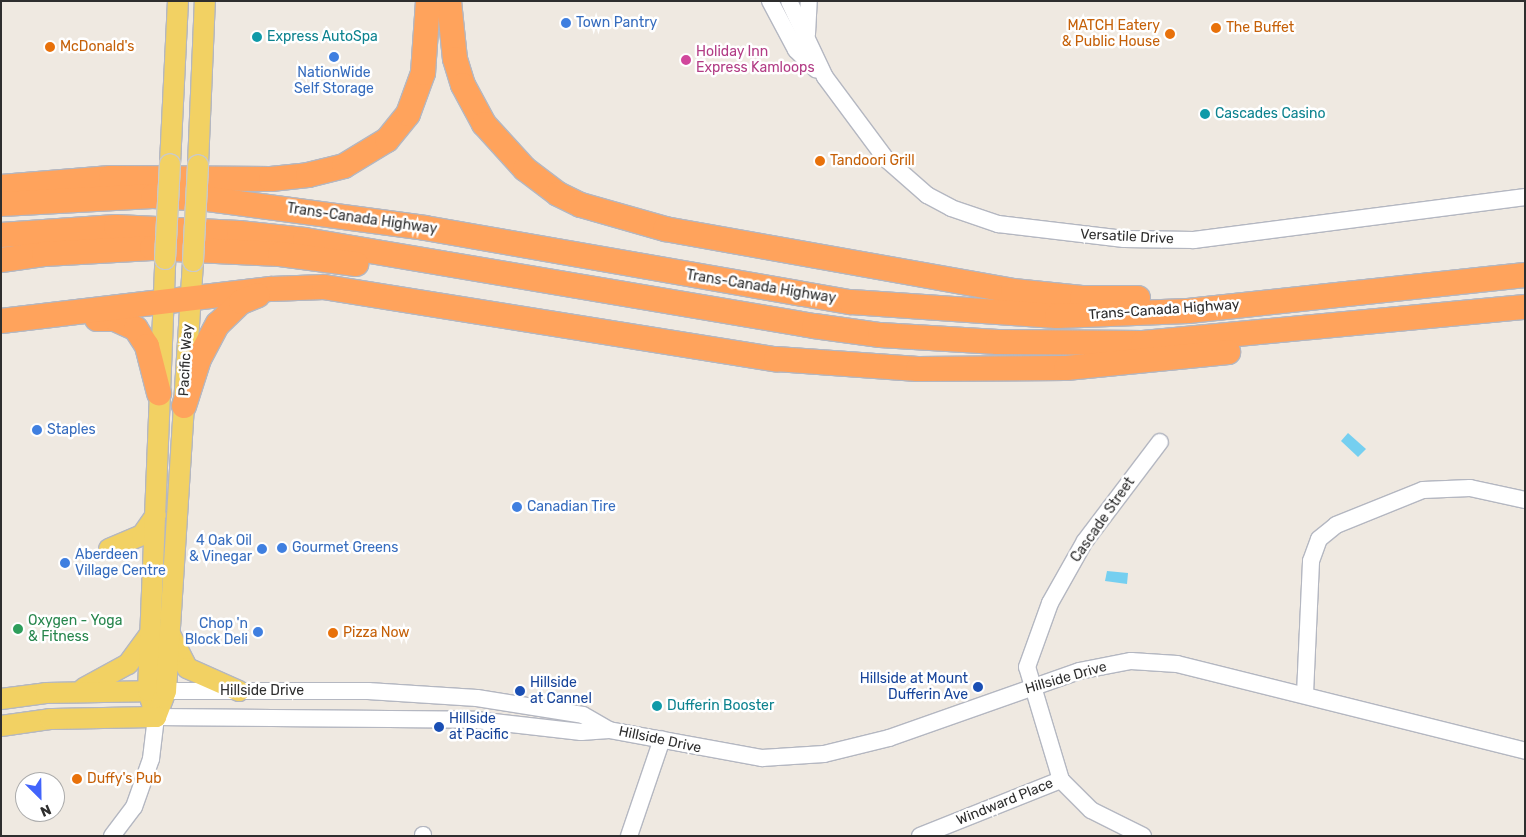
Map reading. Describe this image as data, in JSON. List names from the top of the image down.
{
  "streets": {
    "highway": ["Trans-Canada Highway"],
    "main road": ["Pacific Way", "Hillside Drive"],
    "street": ["Versatile Drive", "Cascade Street", "Windward Place"]
  },
  "crossings": [
    ["Pacific Way", "Hillside Drive"],
    ["Cascade Street", "Hillside Drive"],
    ["Cascade Street", "Windward Place"]
  ],
  "places": [
    "Town Pantry",
    "The Buffet",
    "MATCH Eatery & Public House",
    "Express AutoSpa",
    "McDonald's",
    "NationWide Self Storage",
    "Holiday Inn Express Kamloops",
    "Cascades Casino",
    "Tandoori Grill",
    "Staples",
    "Canadian Tire",
    "Gourmet Greens",
    "4 Oak Oil & Vinegar",
    "Aberdeen Village Centre",
    "Oxygen - Yoga & Fitness",
    "Chop 'n Block Deli",
    "Pizza Now",
    "Hillside at Mount Dufferin Ave",
    "Hillside at Cannel",
    "Dufferin Booster",
    "Hillside at Pacific",
    "Duffy's Pub"
  ],
  "north": "bottom right"
}
